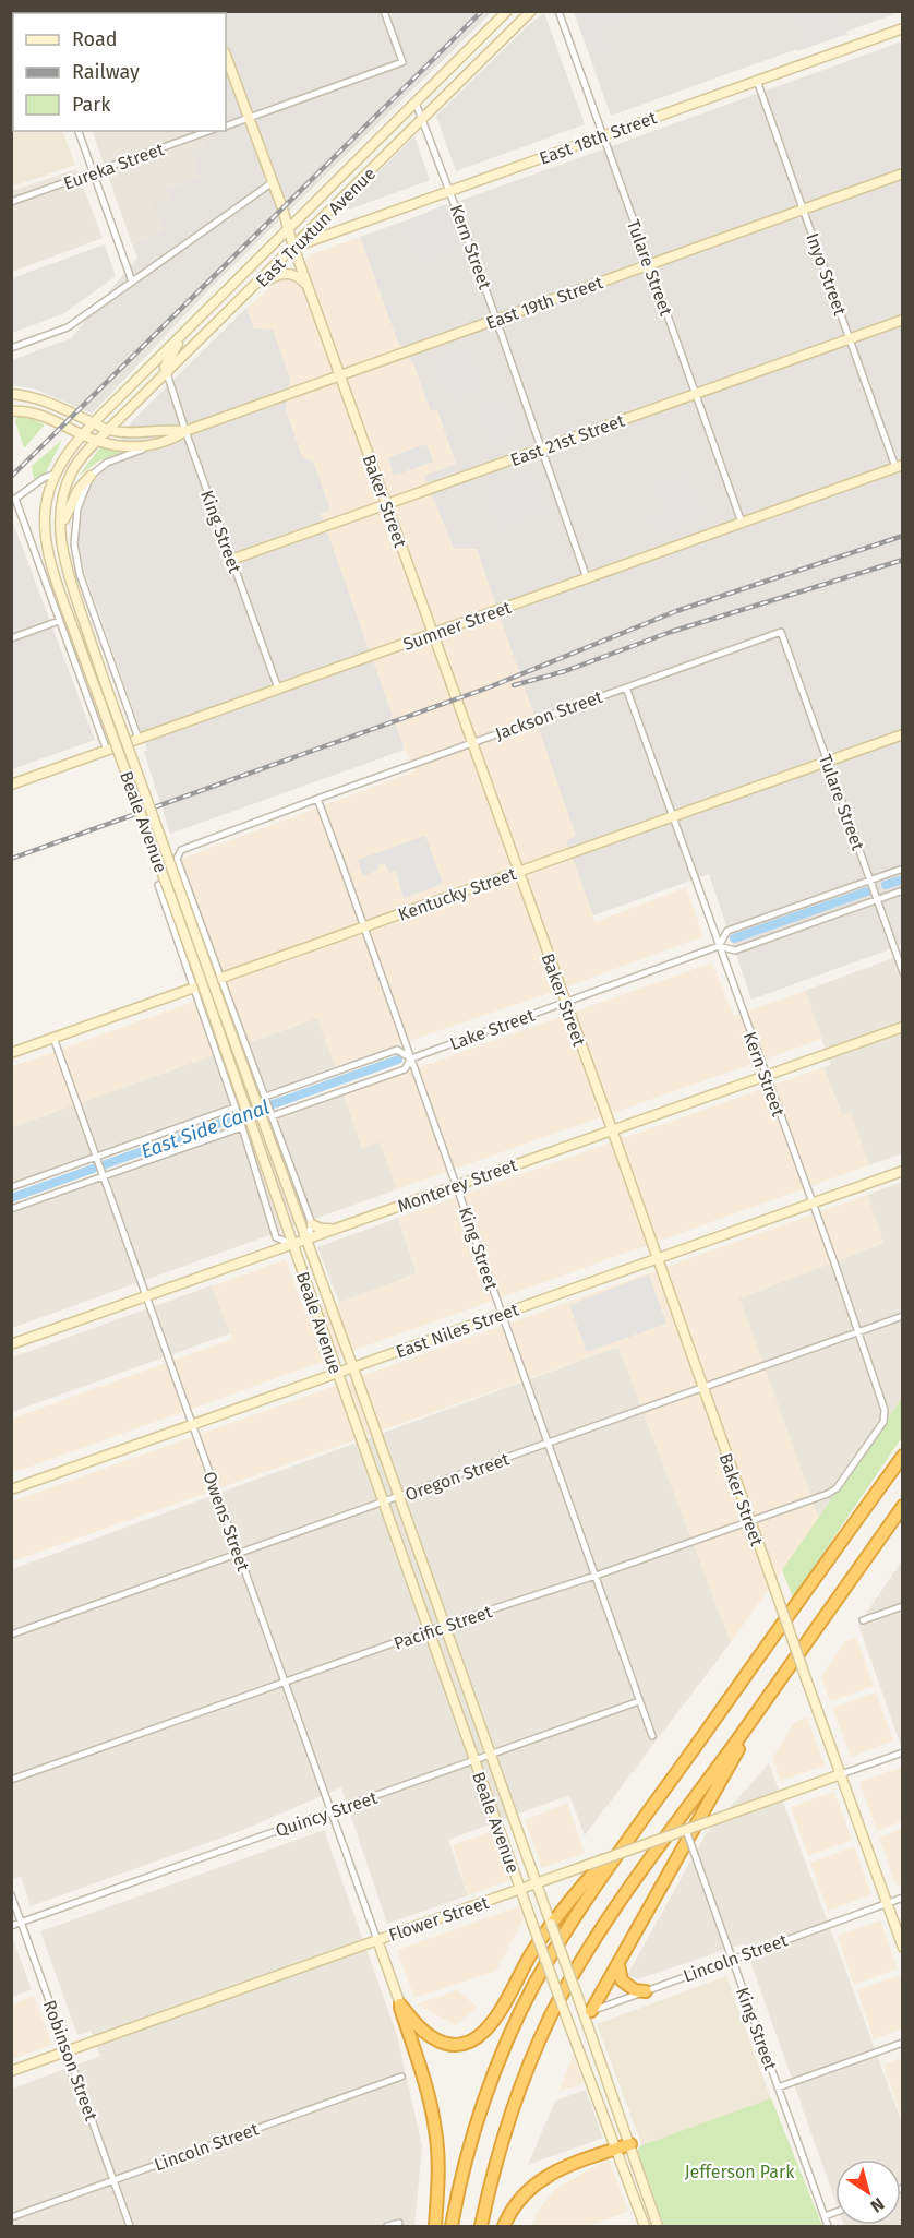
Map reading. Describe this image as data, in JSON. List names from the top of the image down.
{
  "streets": {
    "main road": [
      "East 18th Street",
      "East Truxtun Avenue",
      "East 19th Street",
      "East 21st Street",
      "Baker Street",
      "Sumner Street",
      "Beale Avenue",
      "Kentucky Street",
      "Monterey Street",
      "East Niles Street",
      "Owens Street",
      "Flower Street",
      "Lincoln Street"
    ],
    "street": [
      "Eureka Street",
      "Kern Street",
      "Tulare Street",
      "Inyo Street",
      "King Street",
      "Jackson Street",
      "Lake Street",
      "Oregon Street",
      "Pacific Street",
      "Quincy Street",
      "Robinson Street"
    ]
  },
  "crossings": [
    ["East 18th Street", "East Truxtun Avenue"],
    ["East 18th Street", "Kern Street"],
    ["East 18th Street", "Tulare Street"],
    ["East 18th Street", "Inyo Street"],
    ["East 18th Street", "Baker Street"],
    ["East Truxtun Avenue", "Kern Street"],
    ["East Truxtun Avenue", "East 19th Street"],
    ["East Truxtun Avenue", "Baker Street"],
    ["East Truxtun Avenue", "King Street"],
    ["East Truxtun Avenue", "Beale Avenue"],
    ["Kern Street", "East 19th Street"],
    ["Kern Street", "East 21st Street"],
    ["Kern Street", "Sumner Street"],
    ["Kern Street", "Jackson Street"],
    ["Kern Street", "Kentucky Street"],
    ["Kern Street", "Lake Street"],
    ["Kern Street", "Monterey Street"],
    ["Kern Street", "East Niles Street"],
    ["Kern Street", "Oregon Street"],
    ["Kern Street", "Pacific Street"],
    ["Tulare Street", "East 19th Street"],
    ["Tulare Street", "East 21st Street"],
    ["Tulare Street", "Sumner Street"],
    ["Tulare Street", "Jackson Street"],
    ["Tulare Street", "Kentucky Street"],
    ["Tulare Street", "Lake Street"],
    ["Inyo Street", "East 19th Street"],
    ["Inyo Street", "East 21st Street"],
    ["Inyo Street", "Sumner Street"],
    ["East 19th Street", "Baker Street"],
    ["East 19th Street", "King Street"],
    ["East 19th Street", "Beale Avenue"],
    ["East 21st Street", "Baker Street"],
    ["East 21st Street", "King Street"],
    ["Baker Street", "Sumner Street"],
    ["Baker Street", "Jackson Street"],
    ["Baker Street", "Kentucky Street"],
    ["Baker Street", "Lake Street"],
    ["Baker Street", "Monterey Street"],
    ["Baker Street", "East Niles Street"],
    ["Baker Street", "Oregon Street"],
    ["Baker Street", "Pacific Street"],
    ["Baker Street", "Flower Street"],
    ["Baker Street", "Lincoln Street"],
    ["King Street", "Sumner Street"],
    ["King Street", "Jackson Street"],
    ["King Street", "Kentucky Street"],
    ["King Street", "Lake Street"],
    ["King Street", "Monterey Street"],
    ["King Street", "East Niles Street"],
    ["King Street", "Oregon Street"],
    ["King Street", "Pacific Street"],
    ["King Street", "Quincy Street"],
    ["King Street", "Flower Street"],
    ["King Street", "Lincoln Street"],
    ["Beale Avenue", "Monterey Street"],
    ["Beale Avenue", "East Niles Street"],
    ["Beale Avenue", "Oregon Street"],
    ["Beale Avenue", "Pacific Street"],
    ["Beale Avenue", "Quincy Street"],
    ["Beale Avenue", "Flower Street"],
    ["Beale Avenue", "Lincoln Street"],
    ["Kentucky Street", "Owens Street"],
    ["Monterey Street", "Owens Street"],
    ["East Niles Street", "Owens Street"],
    ["Oregon Street", "Owens Street"],
    ["Owens Street", "Pacific Street"],
    ["Owens Street", "Quincy Street"],
    ["Owens Street", "Flower Street"],
    ["Quincy Street", "Robinson Street"],
    ["Flower Street", "Robinson Street"],
    ["Lincoln Street", "Robinson Street"]
  ],
  "water": ["East Side Canal"],
  "parks": ["Jefferson Park"],
  "legend": ["Road", "Railway", "Park"],
  "north": "bottom right"
}
